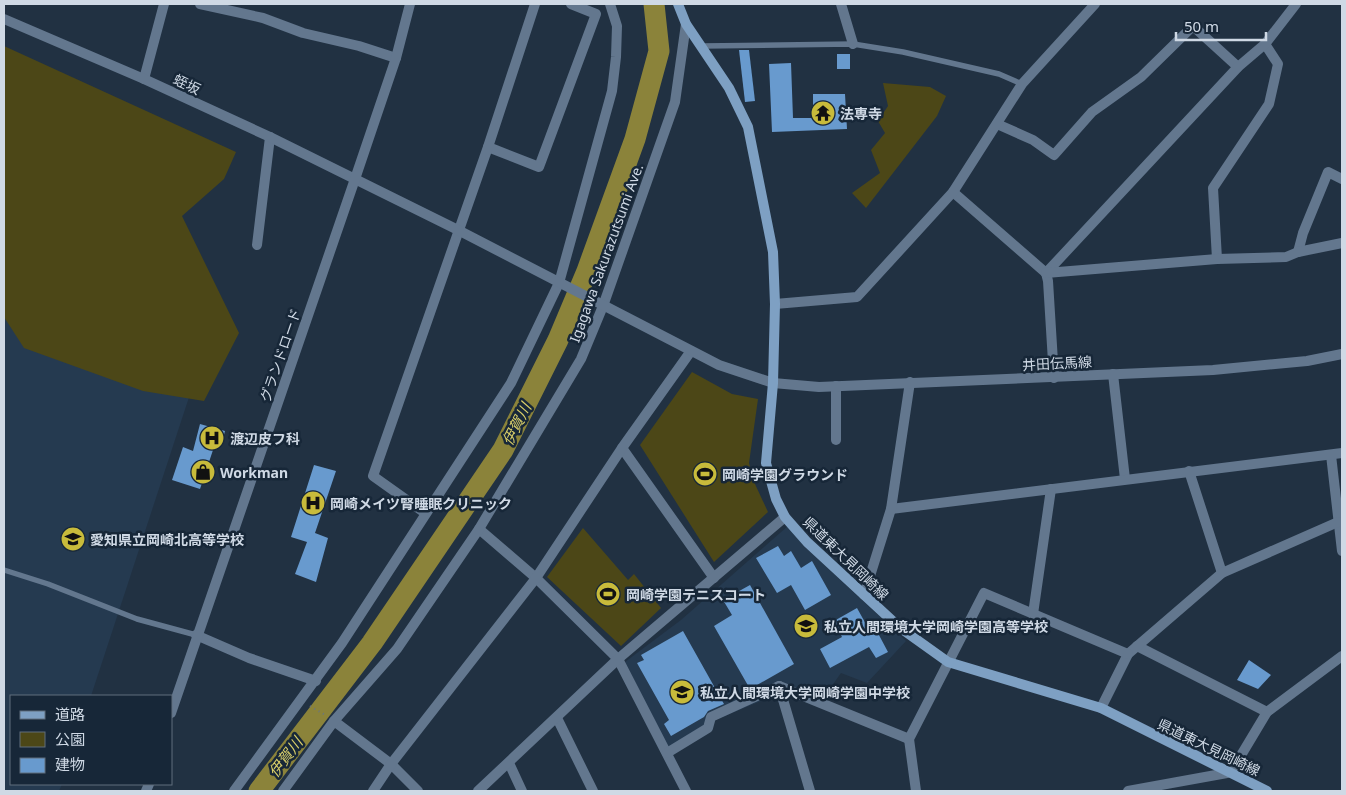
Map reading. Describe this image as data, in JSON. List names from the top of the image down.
{
  "streets": {
    "main road": ["県道東大見岡崎線"],
    "street": [
      "蛭坂",
      "Igagawa Sakurazutsumi Ave.",
      "グランドロード",
      "井田伝馬線"
    ]
  },
  "crossings": [
    ["蛭坂", "グランドロード"],
    ["蛭坂", "井田伝馬線"],
    ["Igagawa Sakurazutsumi Ave.", "井田伝馬線"],
    ["Igagawa Sakurazutsumi Ave.", "県道東大見岡崎線"],
    ["井田伝馬線", "県道東大見岡崎線"]
  ],
  "water": ["伊賀川"],
  "places": {
    "temple": ["法専寺"],
    "hospital": ["渡辺皮フ科", "岡崎メイツ腎睡眠クリニック"],
    "shop": ["Workman"],
    "sports": ["岡崎学園グラウンド", "岡崎学園テニスコート"],
    "school or university": ["愛知県立岡崎北高等学校", "私立人間環境大学岡崎学園高等学校", "私立人間環境大学岡崎学園中学校"]
  },
  "legend": ["道路", "公園", "建物"],
  "scale_bar": "50 m"
}
